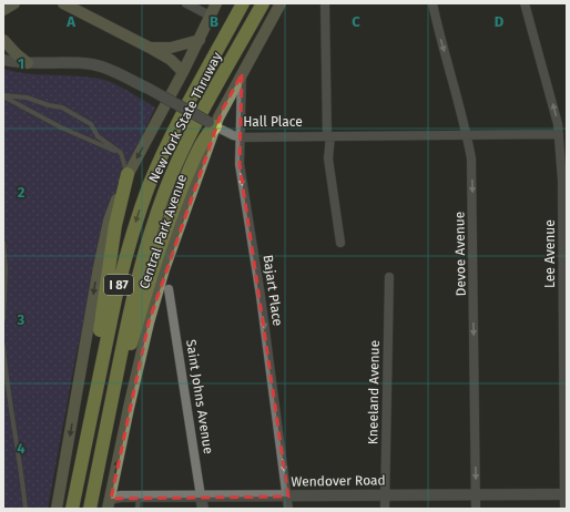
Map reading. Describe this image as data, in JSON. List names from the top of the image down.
{
  "streets": {
    "highway": ["New York State Thruway", "I 87"],
    "main road": ["Central Park Avenue"],
    "street": [
      "Hall Place",
      "Devoe Avenue",
      "Lee Avenue",
      "Bajart Place",
      "Kneeland Avenue",
      "Saint Johns Avenue",
      "Wendover Road"
    ]
  },
  "crossings": [
    ["Hall Place", "Central Park Avenue"],
    ["Hall Place", "Devoe Avenue"],
    ["Hall Place", "Lee Avenue"],
    ["Hall Place", "Bajart Place"],
    ["Central Park Avenue", "Bajart Place"],
    ["Central Park Avenue", "Wendover Road"],
    ["Devoe Avenue", "Wendover Road"],
    ["Lee Avenue", "Wendover Road"],
    ["Bajart Place", "Wendover Road"],
    ["Kneeland Avenue", "Wendover Road"],
    ["Saint Johns Avenue", "Wendover Road"]
  ],
  "one_way": ["Devoe Avenue", "Bajart Place"],
  "grid": {
    "columns": [
      "A",
      "B",
      "C",
      "D"
    ],
    "rows": [
      "1",
      "2",
      "3",
      "4"
    ]
  }
}
